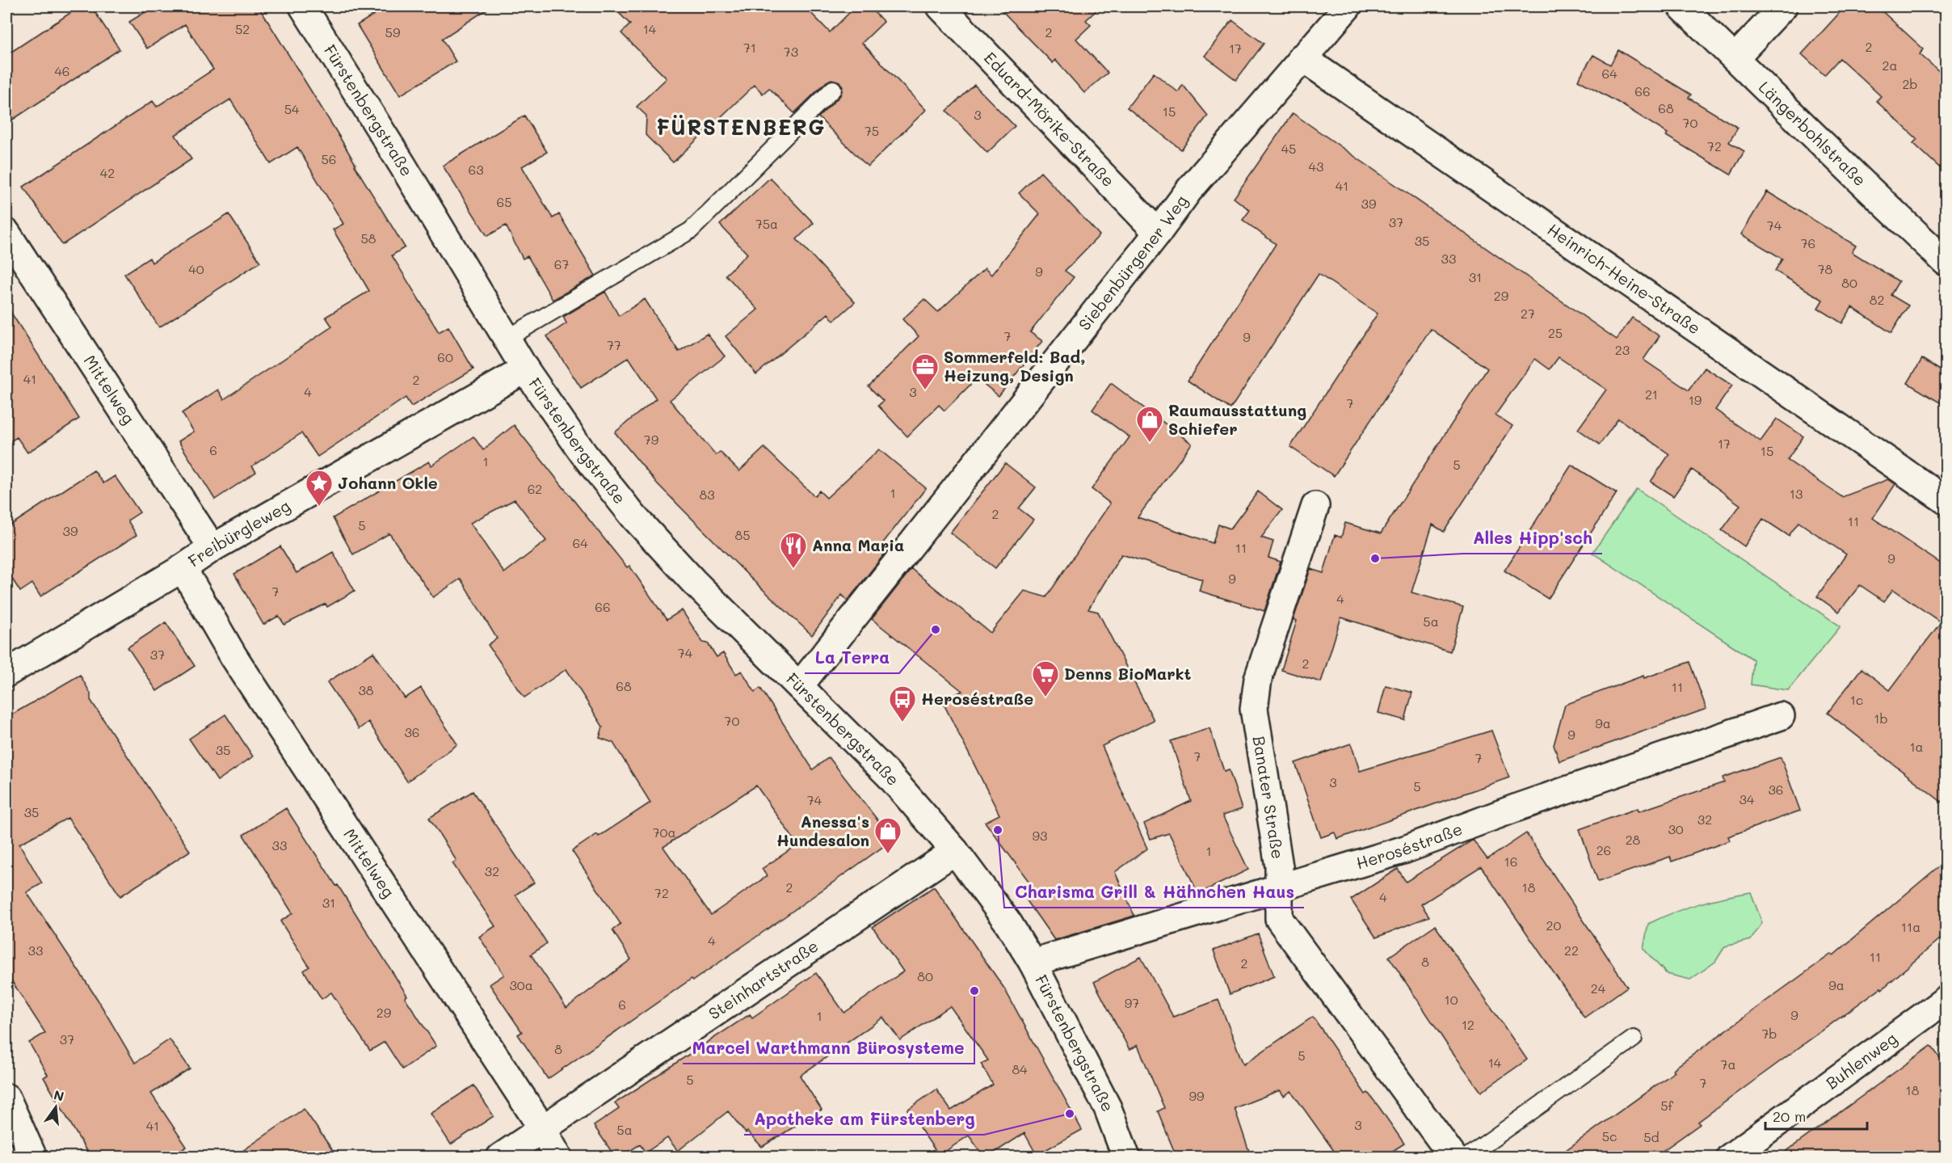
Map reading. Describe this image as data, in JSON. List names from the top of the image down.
{
  "streets": {
    "street": [
      "Fürstenbergstraße",
      "Eduard-Mörike-Straße",
      "Längerbohlstraße",
      "Siebenbürgener Weg",
      "Heinrich-Heine-Straße",
      "Mittelweg",
      "Freibürgleweg",
      "Banater Straße",
      "Heroséstraße",
      "Steinhartstraße",
      "Buhlenweg"
    ]
  },
  "crossings": [
    ["Fürstenbergstraße", "Siebenbürgener Weg"],
    ["Fürstenbergstraße", "Freibürgleweg"],
    ["Fürstenbergstraße", "Heroséstraße"],
    ["Fürstenbergstraße", "Steinhartstraße"],
    ["Eduard-Mörike-Straße", "Siebenbürgener Weg"],
    ["Siebenbürgener Weg", "Heinrich-Heine-Straße"],
    ["Mittelweg", "Freibürgleweg"],
    ["Mittelweg", "Steinhartstraße"],
    ["Banater Straße", "Heroséstraße"]
  ],
  "districts": ["FÜRSTENBERG"],
  "places": {
    "office": ["Sommerfeld: Bad, Heizung, Design"],
    "shop": ["Raumausstattung Schiefer", "Anessa's Hundesalon"],
    "place": ["Johann Okle"],
    "other": [
      "Alles Hipp'sch",
      "La Terra",
      "Charisma Grill & Hähnchen Haus",
      "Marcel Warthmann Bürosysteme",
      "Apotheke am Fürstenberg"
    ],
    "restaurant": ["Anna Maria"],
    "supermarket": ["Denns BioMarkt"],
    "bus stop": ["Heroséstraße"]
  },
  "house_numbers": [
    "52",
    "14",
    "59",
    "2",
    "2",
    "71",
    "17",
    "73",
    "2a",
    "46",
    "64",
    "2b",
    "66",
    "68",
    "54",
    "15",
    "3",
    "70",
    "75",
    "72",
    "45",
    "56",
    "43",
    "63",
    "42",
    "41",
    "65",
    "39",
    "37",
    "75a",
    "74",
    "58",
    "35",
    "76",
    "33",
    "67",
    "40",
    "78",
    "9",
    "31",
    "80",
    "29",
    "82",
    "27",
    "25",
    "7",
    "9",
    "77",
    "23",
    "60",
    "41",
    "2",
    "4",
    "3",
    "21",
    "19",
    "7",
    "79",
    "17",
    "6",
    "15",
    "1",
    "5",
    "62",
    "1",
    "13",
    "83",
    "2",
    "11",
    "5",
    "39",
    "85",
    "64",
    "11",
    "9",
    "9",
    "7",
    "4",
    "66",
    "5a",
    "74",
    "37",
    "2",
    "68",
    "11",
    "38",
    "1c",
    "1b",
    "70",
    "9a",
    "36",
    "9",
    "1a",
    "35",
    "7",
    "7",
    "3",
    "5",
    "36",
    "34",
    "74",
    "35",
    "32",
    "30",
    "70a",
    "93",
    "28",
    "33",
    "26",
    "1",
    "16",
    "32",
    "2",
    "18",
    "72",
    "4",
    "31",
    "20",
    "11a",
    "4",
    "33",
    "22",
    "11",
    "8",
    "2",
    "80",
    "30a",
    "9a",
    "24",
    "10",
    "97",
    "6",
    "29",
    "9",
    "1",
    "12",
    "7b",
    "37",
    "8",
    "5",
    "14",
    "7a",
    "84",
    "5",
    "7",
    "18",
    "99",
    "5f",
    "3",
    "41",
    "5a",
    "5c",
    "5d"
  ],
  "scale_bar": "20 m",
  "north": "top"
}
